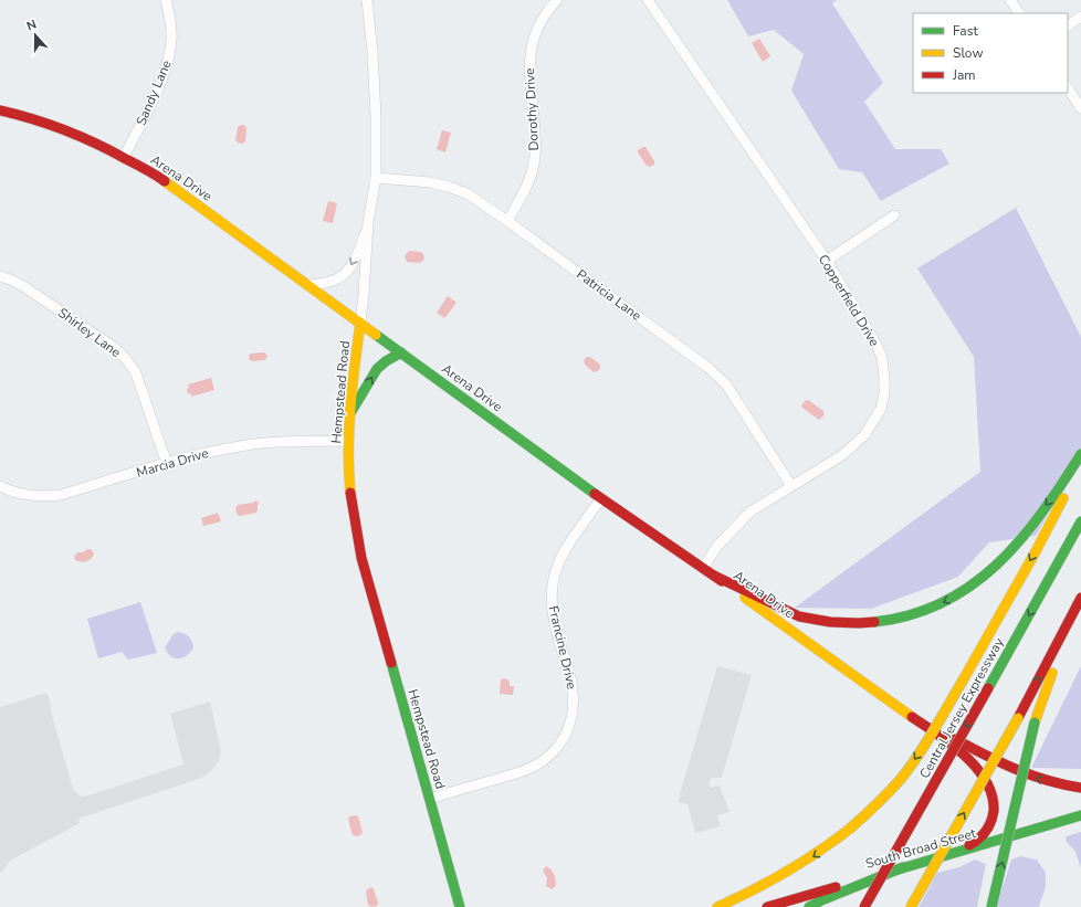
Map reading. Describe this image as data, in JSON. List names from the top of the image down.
{
  "streets": {
    "main road": [
      "Arena Drive",
      "Hempstead Road",
      "Central Jersey Expressway",
      "South Broad Street"
    ],
    "street": [
      "Sandy Lane",
      "Dorothy Drive",
      "Patricia Lane",
      "Copperfield Drive",
      "Shirley Lane",
      "Marcia Drive",
      "Francine Drive"
    ]
  },
  "crossings": [
    ["Sandy Lane", "Arena Drive"],
    ["Dorothy Drive", "Patricia Lane"],
    ["Arena Drive", "Copperfield Drive"],
    ["Arena Drive", "Hempstead Road"],
    ["Arena Drive", "Francine Drive"],
    ["Patricia Lane", "Copperfield Drive"],
    ["Patricia Lane", "Hempstead Road"],
    ["Shirley Lane", "Marcia Drive"],
    ["Hempstead Road", "Marcia Drive"],
    ["Hempstead Road", "Francine Drive"]
  ],
  "legend": ["Fast", "Slow", "Jam"],
  "north": "top"
}
